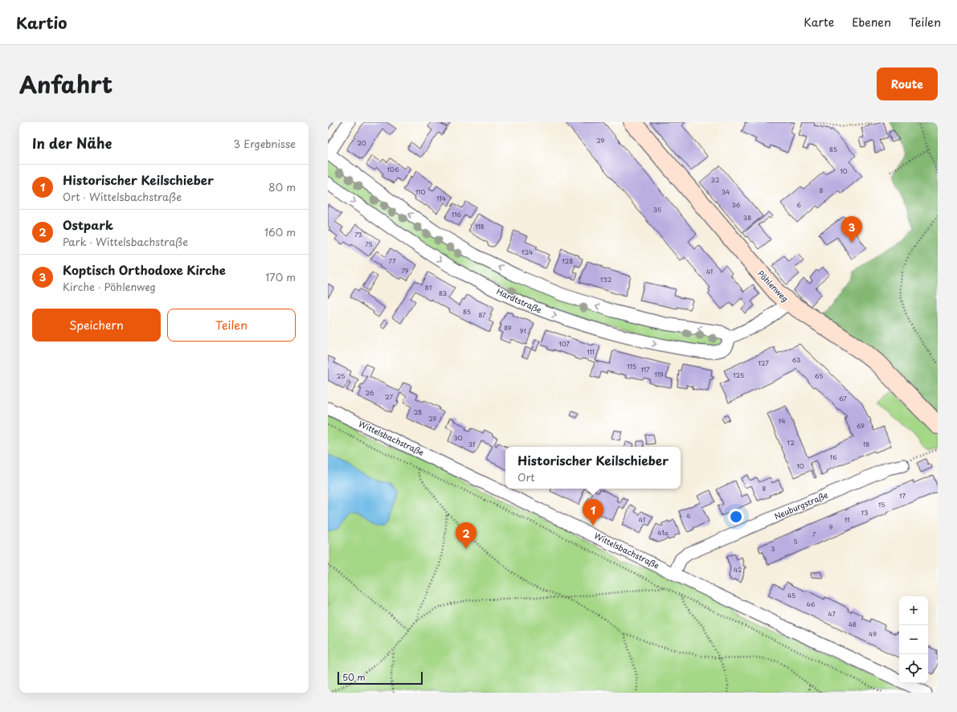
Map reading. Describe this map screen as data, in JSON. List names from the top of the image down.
{
  "streets": {
    "main road": ["Pöhlenweg"],
    "street": ["Hardtstraße", "Wittelsbachstraße", "Neuburgstraße"]
  },
  "crossings": [
    ["Wittelsbachstraße", "Neuburgstraße"]
  ],
  "house_numbers": [
    "29",
    "20",
    "85",
    "106",
    "10",
    "32",
    "8",
    "110",
    "34",
    "114",
    "36",
    "6",
    "35",
    "116",
    "38",
    "118",
    "73",
    "75",
    "124",
    "77",
    "128",
    "79",
    "41",
    "132",
    "81",
    "83",
    "85",
    "87",
    "89",
    "91",
    "107",
    "111",
    "63",
    "127",
    "115",
    "117",
    "119",
    "125",
    "25",
    "65",
    "26",
    "27",
    "67",
    "28",
    "29",
    "14",
    "69",
    "30",
    "12",
    "31",
    "18",
    "16",
    "10",
    "8",
    "17",
    "15",
    "13",
    "4",
    "41",
    "11",
    "9",
    "41a",
    "7",
    "5",
    "3",
    "42",
    "45",
    "46",
    "47",
    "48",
    "49"
  ],
  "scale_bar": "50 m",
  "page": {
    "header": "Kartio",
    "nav": ["Karte", "Ebenen", "Teilen"],
    "title": "Anfahrt",
    "buttons": [
      "Route",
      ["Speichern", "Teilen"]
    ],
    "heading": ["In der Nähe", "3 Ergebnisse"],
    "list": [
      {
        "mark": "1",
        "name": "Historischer Keilschieber",
        "note": "Ort · Wittelsbachstraße",
        "value": "80 m"
      },
      {
        "mark": "2",
        "name": "Ostpark",
        "note": "Park · Wittelsbachstraße",
        "value": "160 m"
      },
      {
        "mark": "3",
        "name": "Koptisch Orthodoxe Kirche",
        "note": "Kirche · Pöhlenweg",
        "value": "170 m"
      }
    ],
    "pins": ["3", "1", "2"],
    "popup": ["Historischer Keilschieber", "Ort"],
    "map_buttons": ["+", "−"],
    "scale": "50 m"
  }
}
